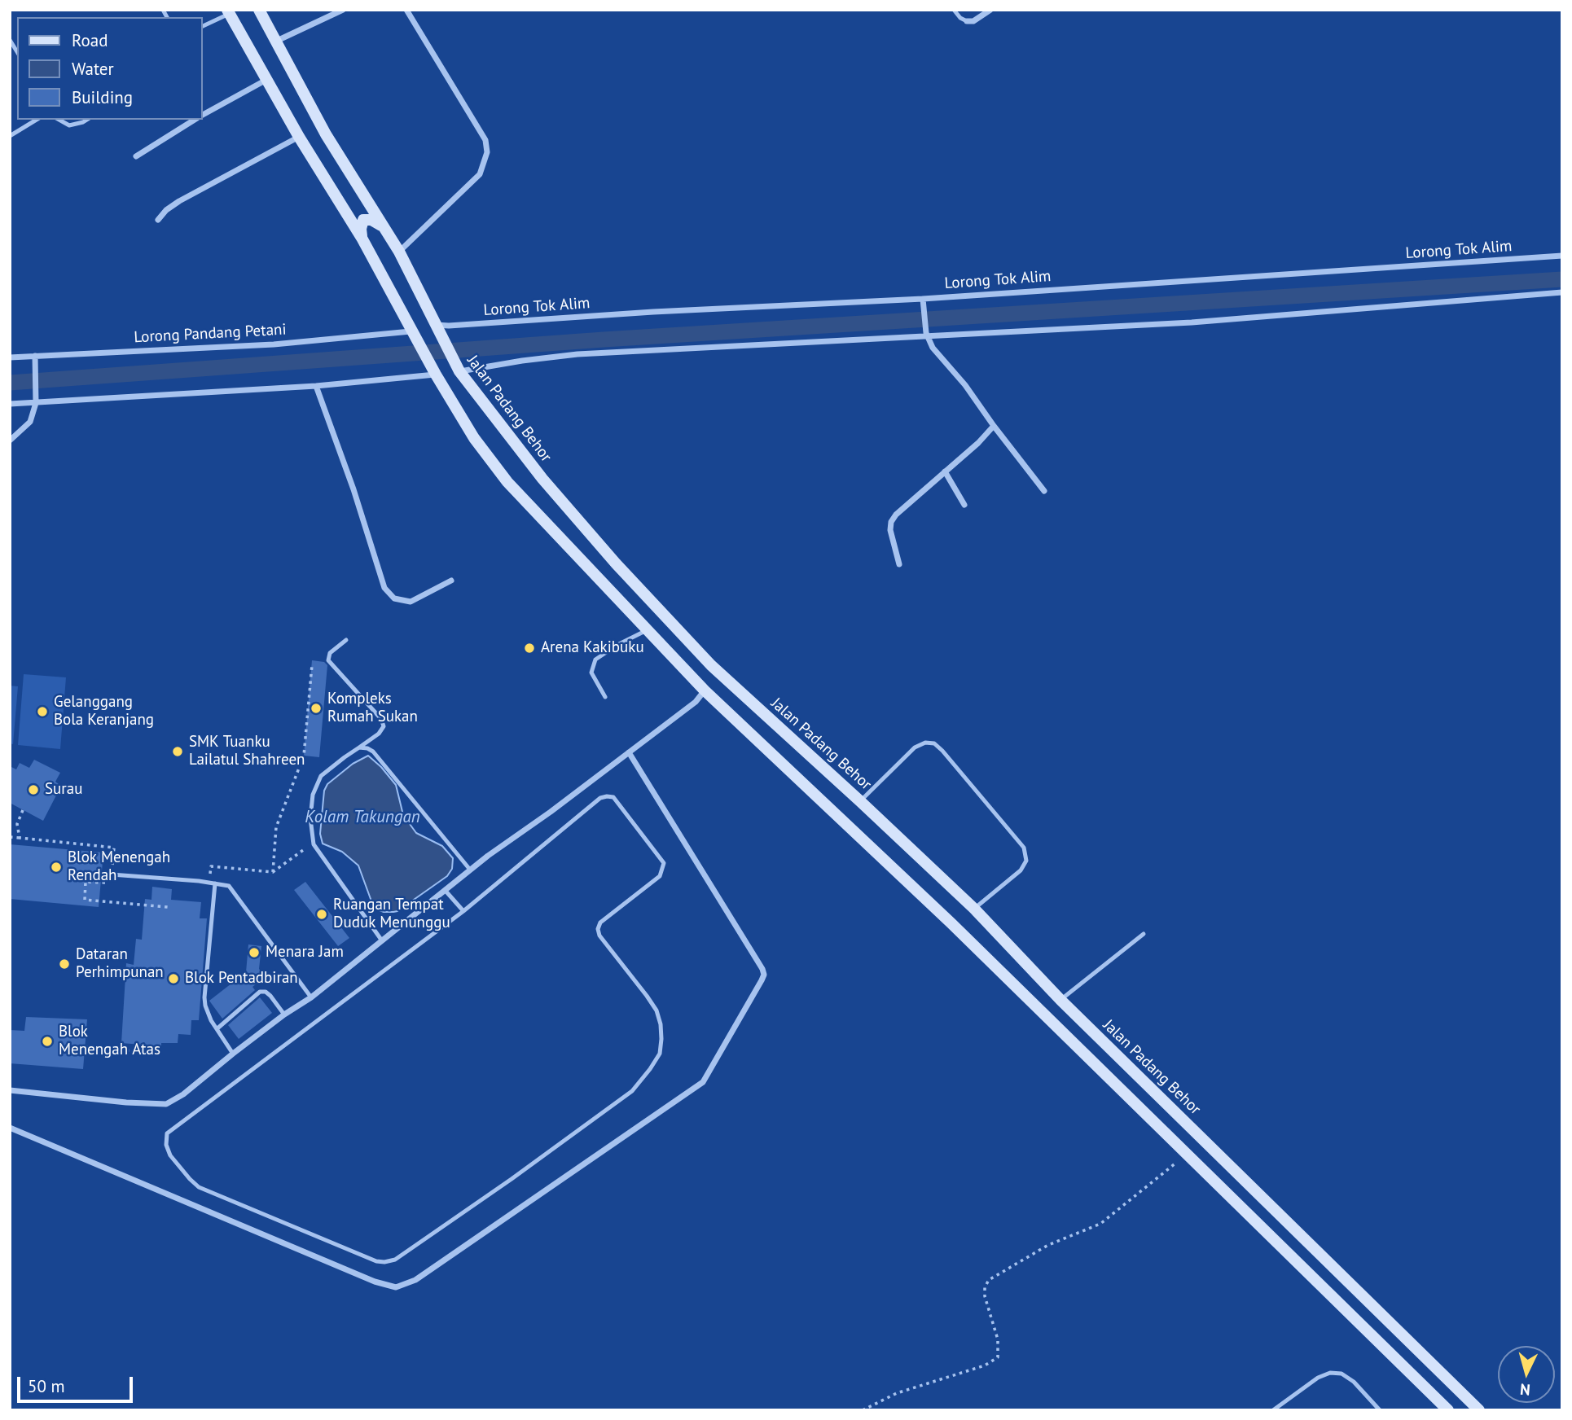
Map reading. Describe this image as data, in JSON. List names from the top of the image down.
{
  "streets": {
    "main road": ["Jalan Padang Behor"],
    "street": ["Lorong Tok Alim", "Lorong Pandang Petani"]
  },
  "crossings": [
    ["Lorong Tok Alim", "Jalan Padang Behor"]
  ],
  "water": ["Kolam Takungan"],
  "places": [
    "Arena Kakibuku",
    "Kompleks Rumah Sukan",
    "Gelanggang Bola Keranjang",
    "SMK Tuanku Lailatul Shahreen",
    "Surau",
    "Blok Menengah Rendah",
    "Ruangan Tempat Duduk Menunggu",
    "Menara Jam",
    "Dataran Perhimpunan",
    "Blok Pentadbiran",
    "Blok Menengah Atas"
  ],
  "legend": ["Road", "Water", "Building"],
  "scale_bar": "50 m",
  "north": "bottom"
}
